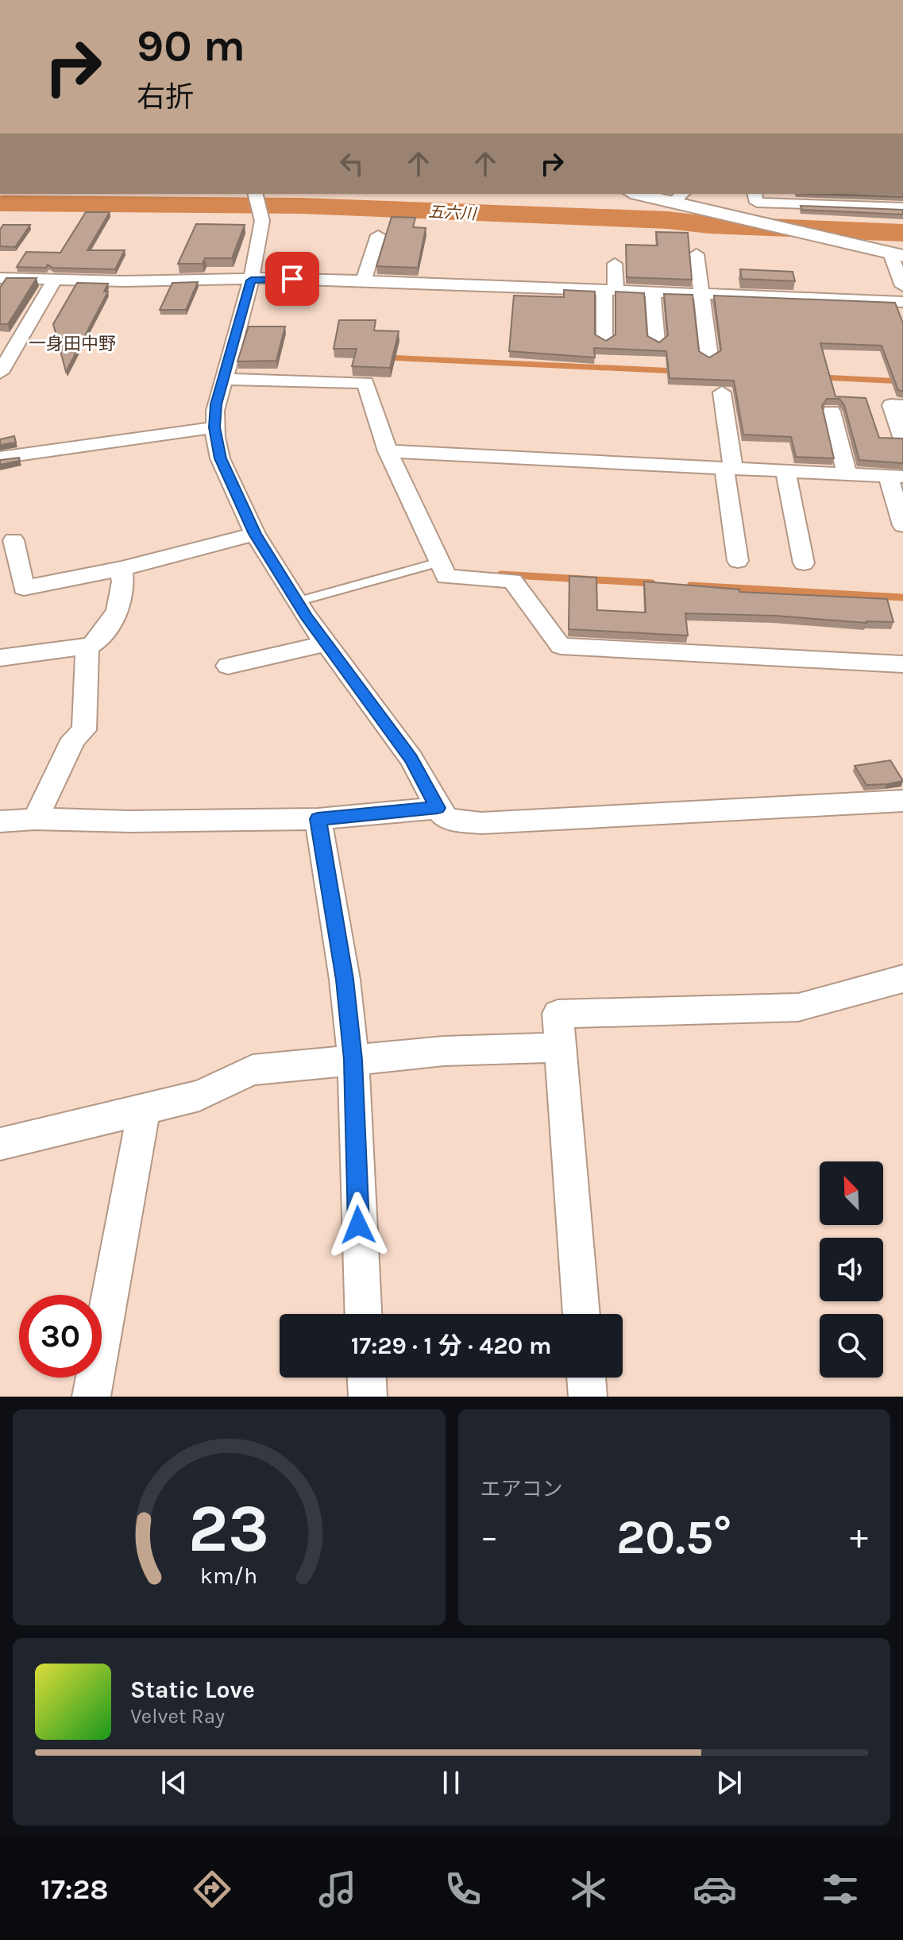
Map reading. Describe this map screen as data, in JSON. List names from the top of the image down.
{
  "districts": ["一身田中野"],
  "water": ["五六川"],
  "north": "top left",
  "page": {
    "turn": ["90 m", "右折"],
    "limit": "30",
    "trip": "17:29 · 1 分 · 420 m",
    "tile": "エアコン",
    "heat": ["−", "20.5°", "+"],
    "song": ["Static Love", "Velvet Ray"],
    "tabs": "17:28",
    "gauge": ["23", "km/h"]
  }
}
